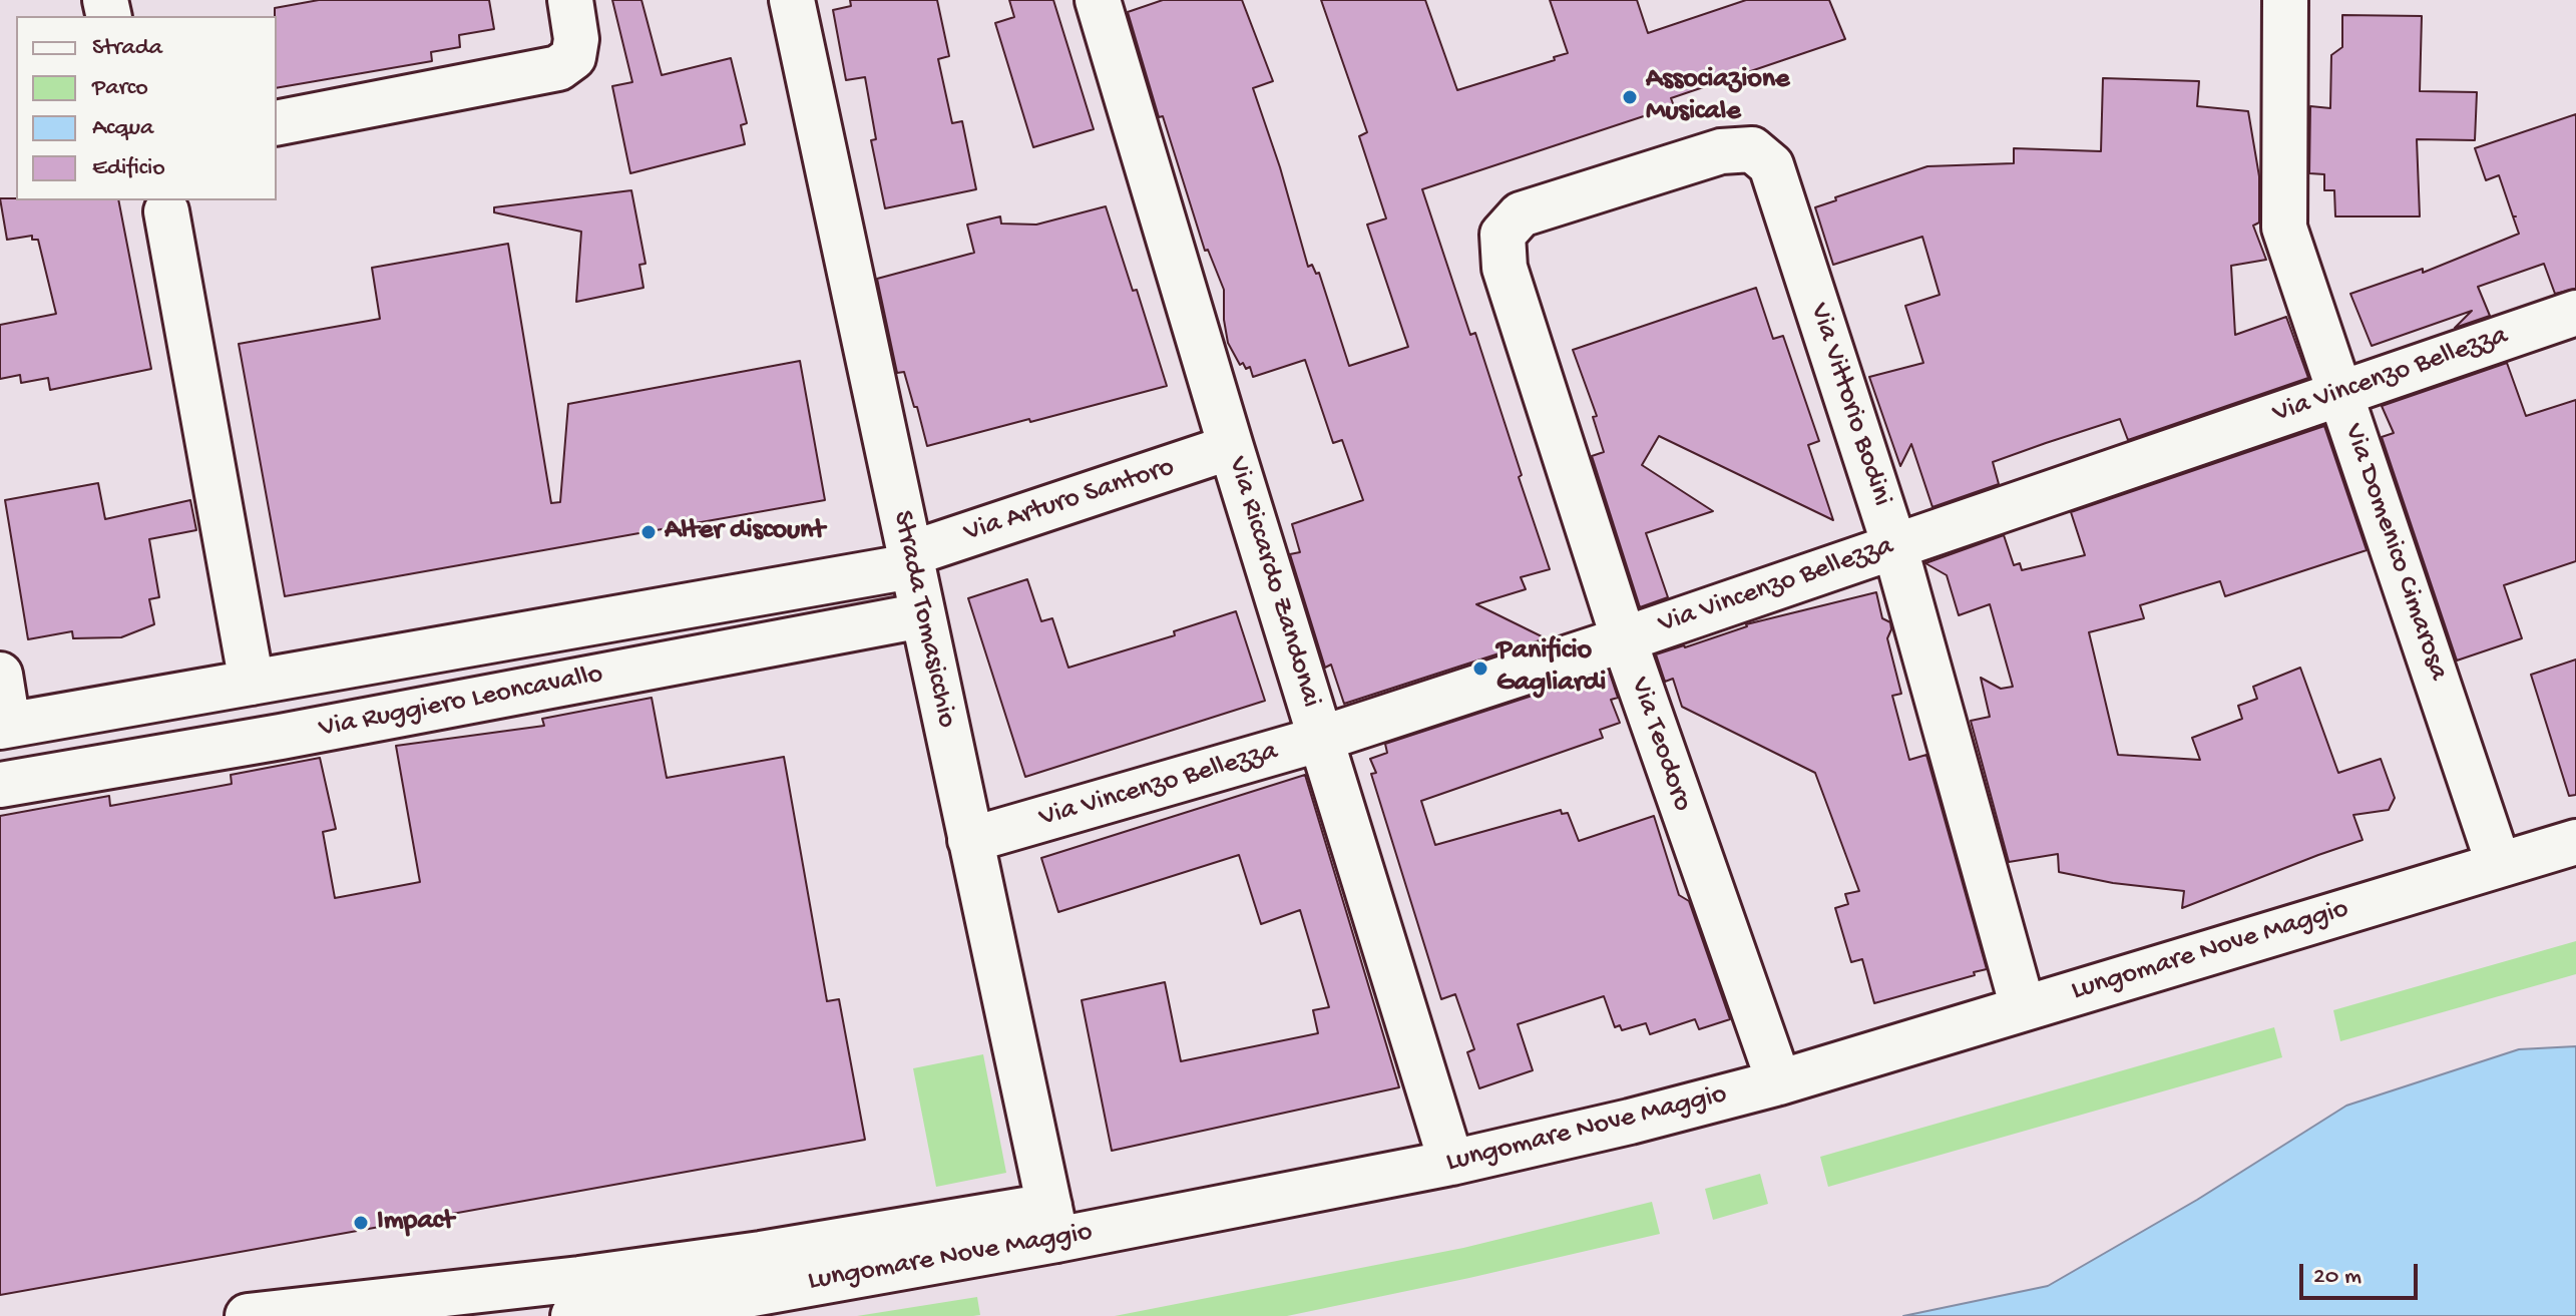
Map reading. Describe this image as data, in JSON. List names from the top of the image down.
{
  "streets": {
    "street": [
      "Via Vincenzo Bellezza",
      "Via Vittorio Bodini",
      "Via Arturo Santoro",
      "Via Domenico Cimarosa",
      "Via Riccardo Zandonai",
      "Strada Tomasicchio",
      "Via Ruggiero Leoncavallo",
      "Via Teodoro",
      "Lungomare Nove Maggio"
    ]
  },
  "crossings": [
    ["Via Vincenzo Bellezza", "Via Vittorio Bodini"],
    ["Via Vincenzo Bellezza", "Via Domenico Cimarosa"],
    ["Via Vincenzo Bellezza", "Via Riccardo Zandonai"],
    ["Via Vincenzo Bellezza", "Strada Tomasicchio"],
    ["Via Vincenzo Bellezza", "Via Teodoro"],
    ["Via Vittorio Bodini", "Via Teodoro"],
    ["Via Vittorio Bodini", "Lungomare Nove Maggio"],
    ["Via Arturo Santoro", "Via Riccardo Zandonai"],
    ["Via Arturo Santoro", "Strada Tomasicchio"],
    ["Via Arturo Santoro", "Via Ruggiero Leoncavallo"],
    ["Via Domenico Cimarosa", "Lungomare Nove Maggio"],
    ["Via Riccardo Zandonai", "Lungomare Nove Maggio"],
    ["Strada Tomasicchio", "Via Ruggiero Leoncavallo"],
    ["Strada Tomasicchio", "Lungomare Nove Maggio"],
    ["Via Teodoro", "Lungomare Nove Maggio"]
  ],
  "places": [
    "Associazione Musicale",
    "Alter discount",
    "Panificio Gagliardi",
    "Impact"
  ],
  "legend": [
    "Strada",
    "Parco",
    "Acqua",
    "Edificio"
  ],
  "scale_bar": "20 m"
}
